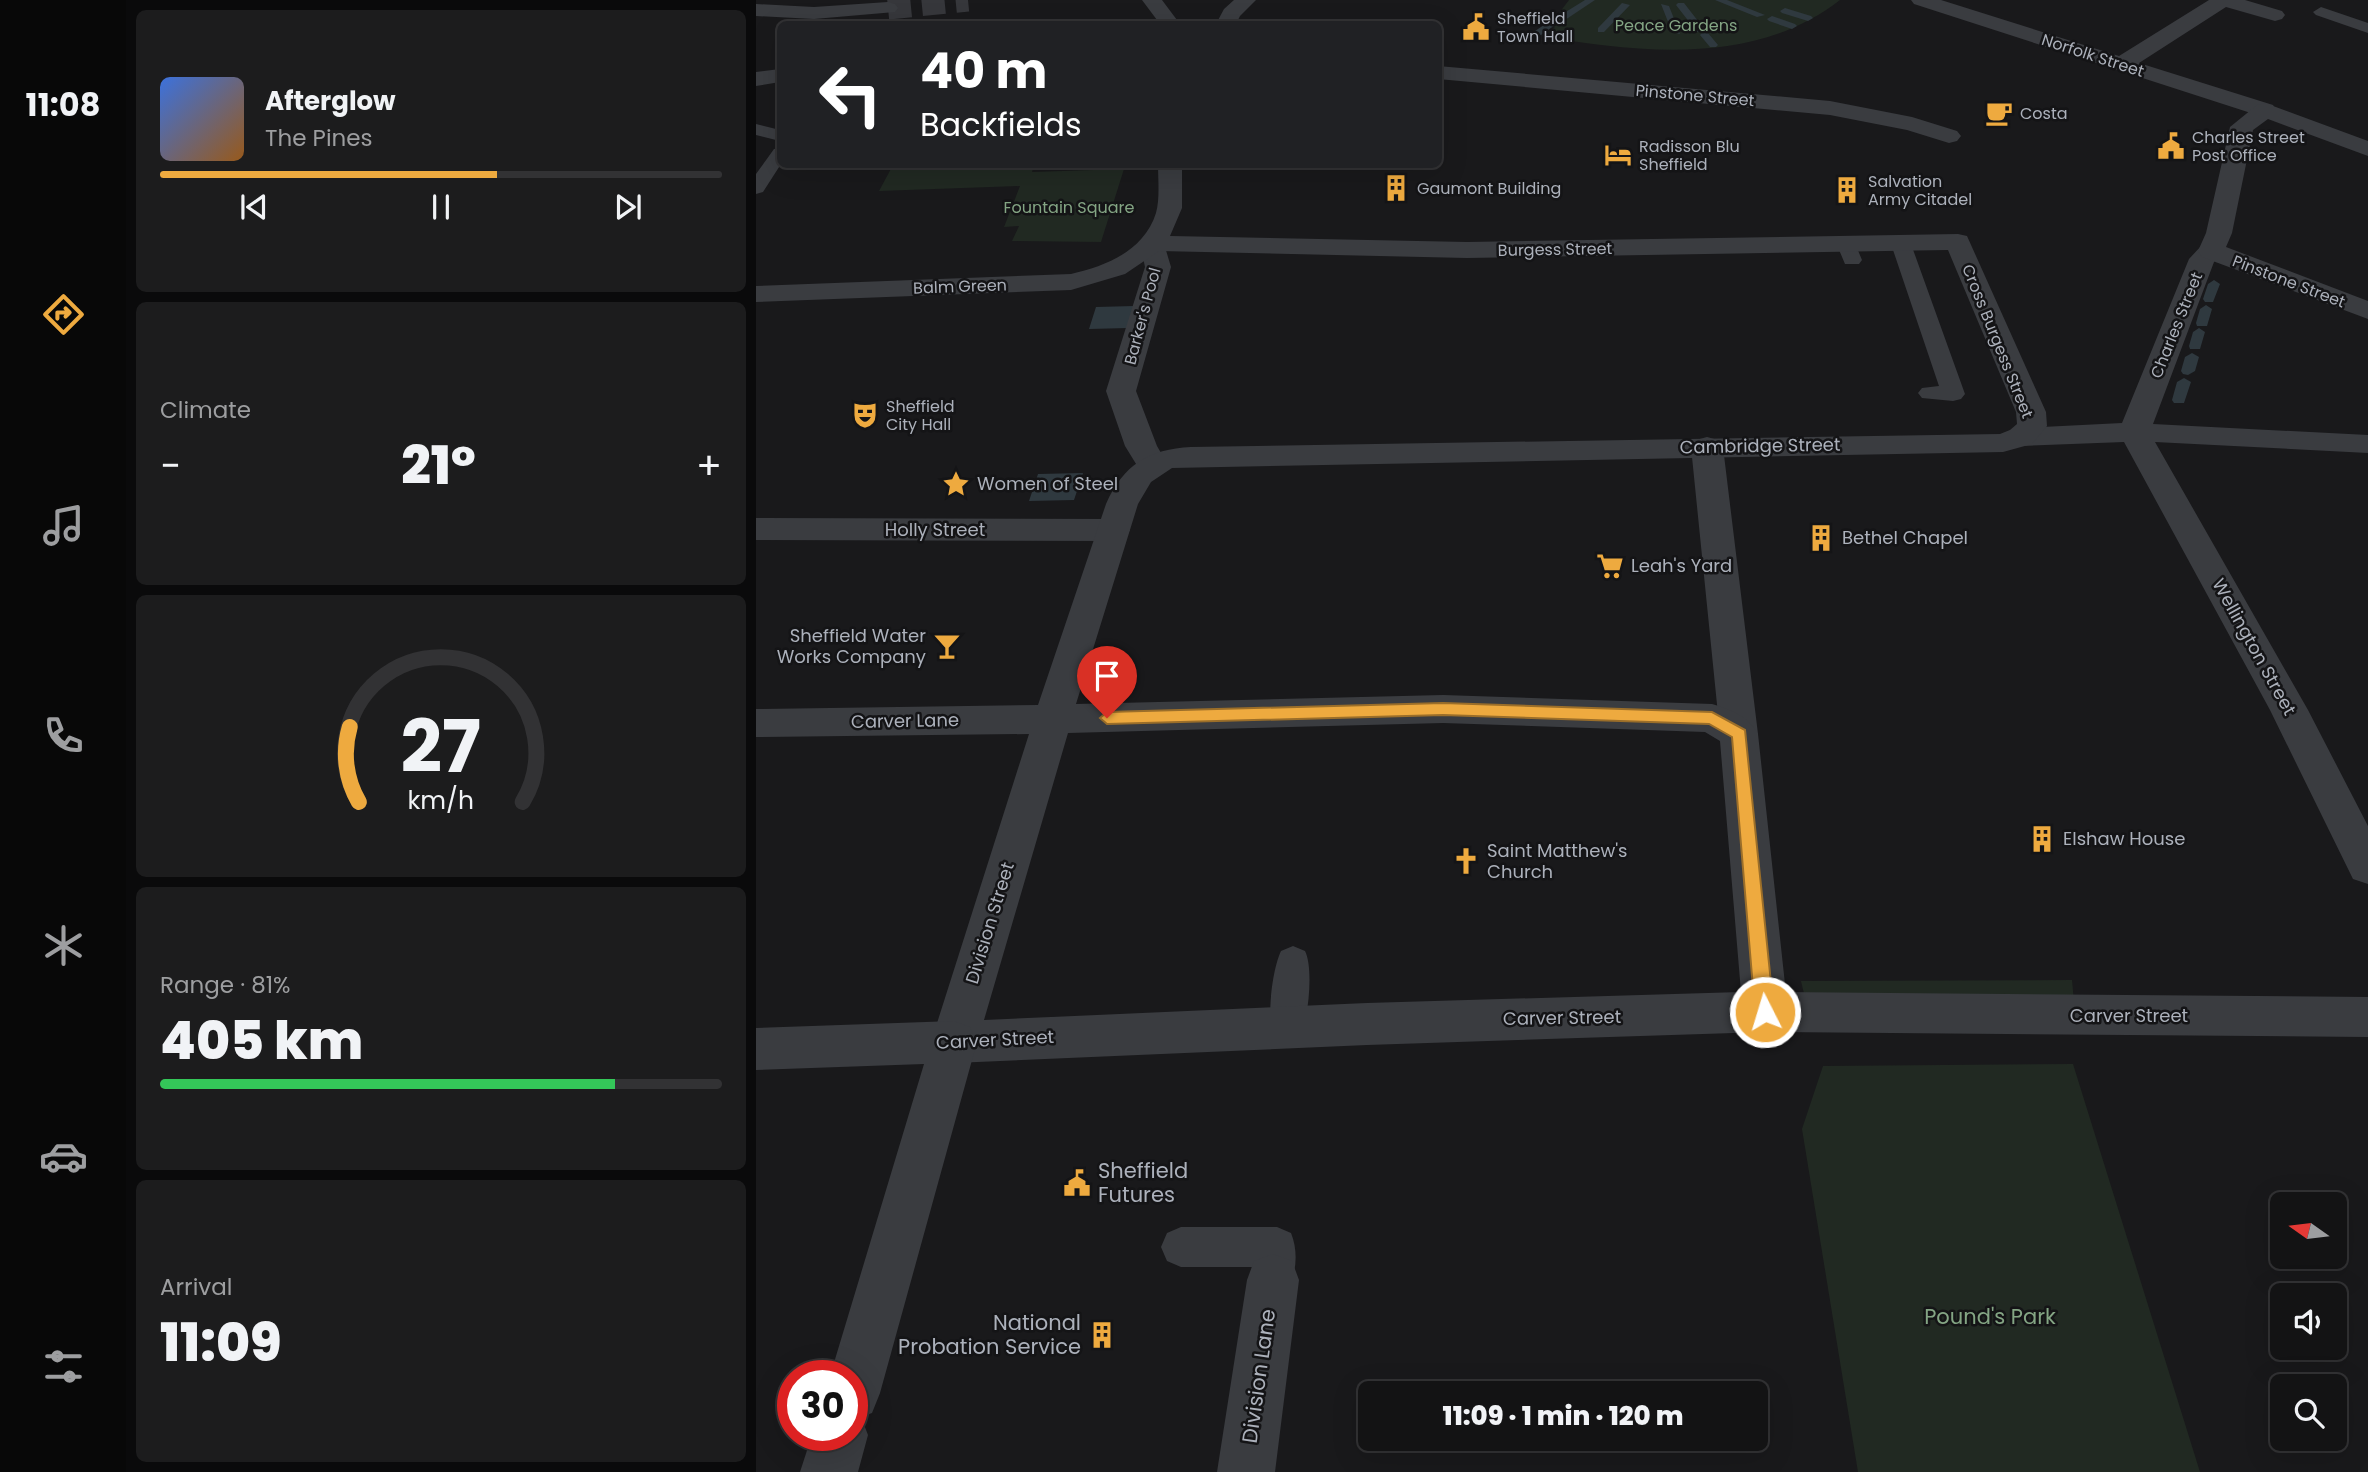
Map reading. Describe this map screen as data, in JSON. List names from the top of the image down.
{
  "streets": {
    "street": [
      "Norfolk Street",
      "Pinstone Street",
      "Burgess Street",
      "Balm Green",
      "Barker's Pool",
      "Charles Street",
      "Cross Burgess Street",
      "Cambridge Street",
      "Holly Street",
      "Wellington Street",
      "Carver Lane",
      "Division Street",
      "Carver Street",
      "Division Lane"
    ]
  },
  "crossings": [
    ["Norfolk Street", "Charles Street"],
    ["Pinstone Street", "Charles Street"],
    ["Burgess Street", "Balm Green"],
    ["Burgess Street", "Barker's Pool"],
    ["Burgess Street", "Cross Burgess Street"],
    ["Balm Green", "Barker's Pool"],
    ["Barker's Pool", "Cambridge Street"],
    ["Barker's Pool", "Division Street"],
    ["Charles Street", "Cambridge Street"],
    ["Charles Street", "Wellington Street"],
    ["Cross Burgess Street", "Cambridge Street"],
    ["Cambridge Street", "Wellington Street"],
    ["Cambridge Street", "Division Street"],
    ["Holly Street", "Division Street"],
    ["Carver Lane", "Division Street"],
    ["Division Street", "Carver Street"]
  ],
  "parks": ["Peace Gardens", "Fountain Square", "Pound's Park"],
  "places": {
    "public building": ["Sheffield Town Hall", "Charles Street Post Office", "Sheffield Futures"],
    "cafe": ["Costa"],
    "hotel": ["Radisson Blu Sheffield"],
    "building": [
      "Gaumont Building",
      "Salvation Army Citadel",
      "Bethel Chapel",
      "Elshaw House",
      "National Probation Service"
    ],
    "theatre": ["Sheffield City Hall"],
    "place": ["Women of Steel"],
    "supermarket": ["Leah's Yard"],
    "bar": ["Sheffield Water Works Company"],
    "church": ["Saint Matthew's Church"]
  },
  "north": "left",
  "page": {
    "tabs": "11:08",
    "turn": ["40 m", "Backfields"],
    "song": ["Afterglow", "The Pines"],
    "tile": [
      "Climate",
      ["Range · 81%", "405 km"],
      ["Arrival", "11:09"]
    ],
    "heat": ["−", "21°", "+"],
    "limit": "30",
    "trip": "11:09 · 1 min · 120 m",
    "gauge": ["27", "km/h"]
  }
}
